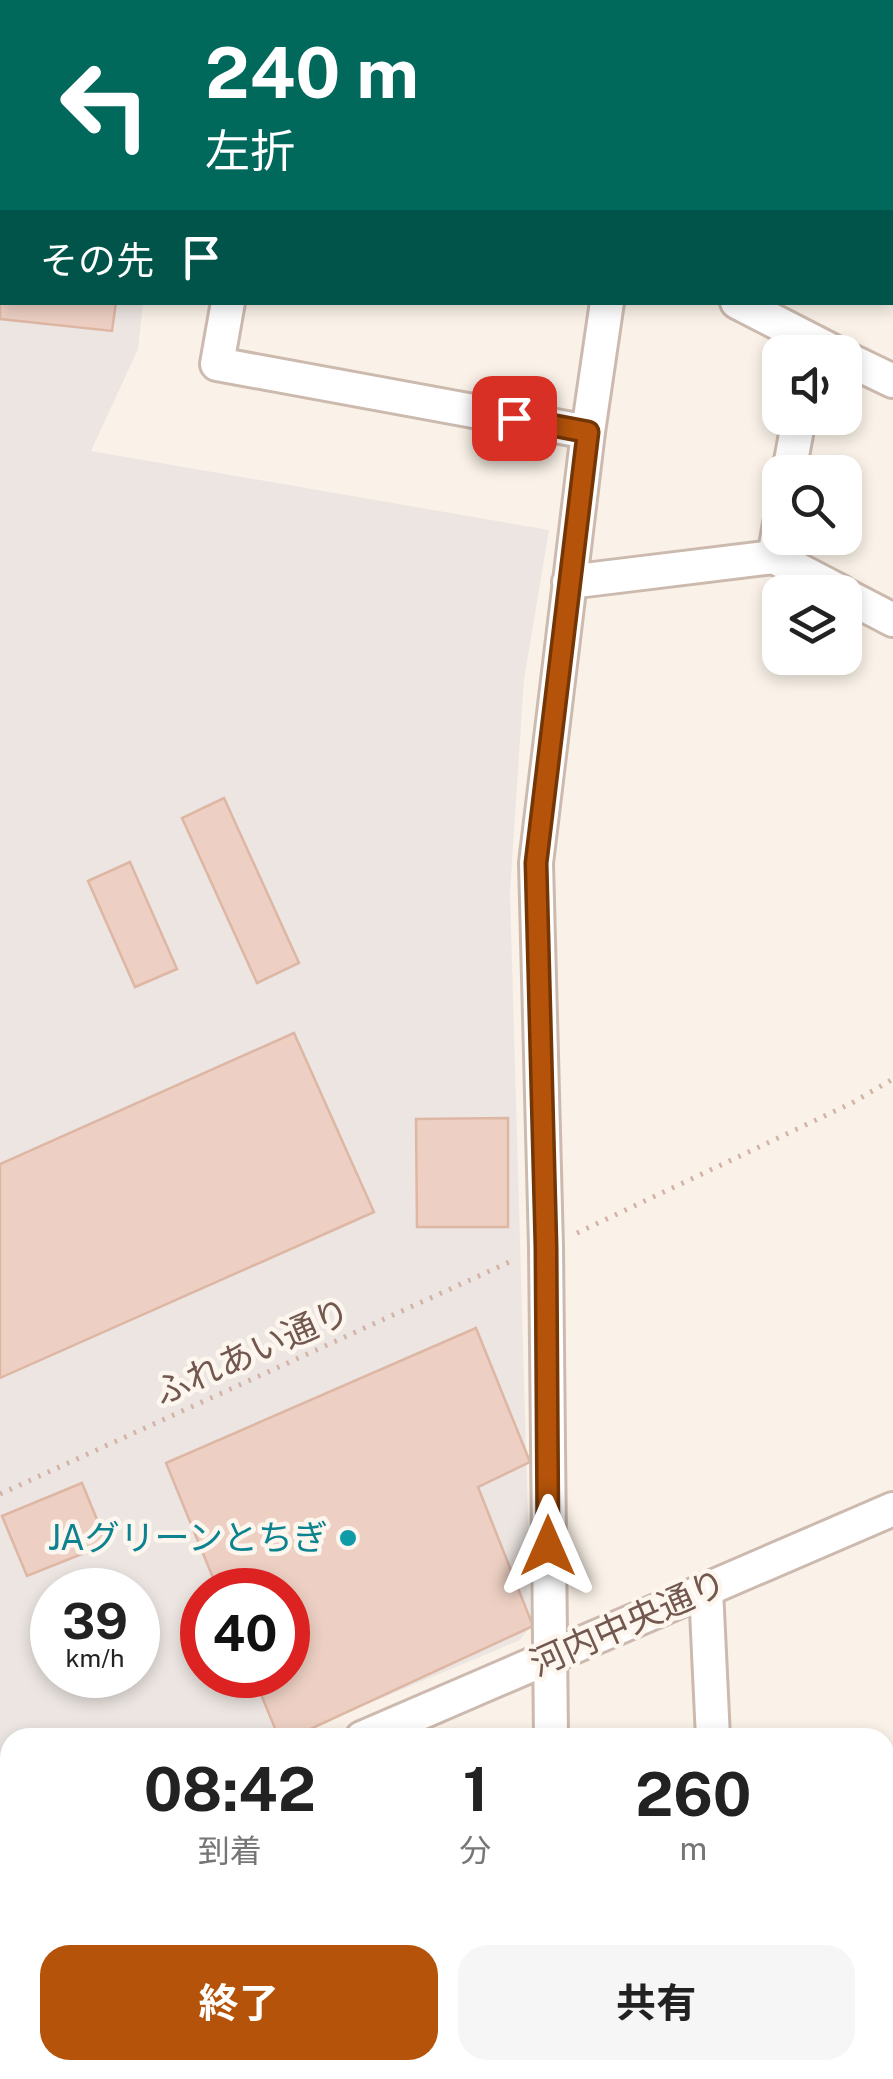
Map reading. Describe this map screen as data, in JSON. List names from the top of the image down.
{
  "streets": {
    "street": ["河内中央通り"],
    "path": ["ふれあい通り"]
  },
  "places": ["JAグリーンとちぎ"],
  "page": {
    "turn": ["240 m", "左折"],
    "then": "その先",
    "speed": "39 km/h",
    "limit": "40",
    "eta": [
      "08:42",
      "到着",
      "1",
      "分",
      "260",
      "m"
    ],
    "buttons": ["終了", "共有"]
  }
}
